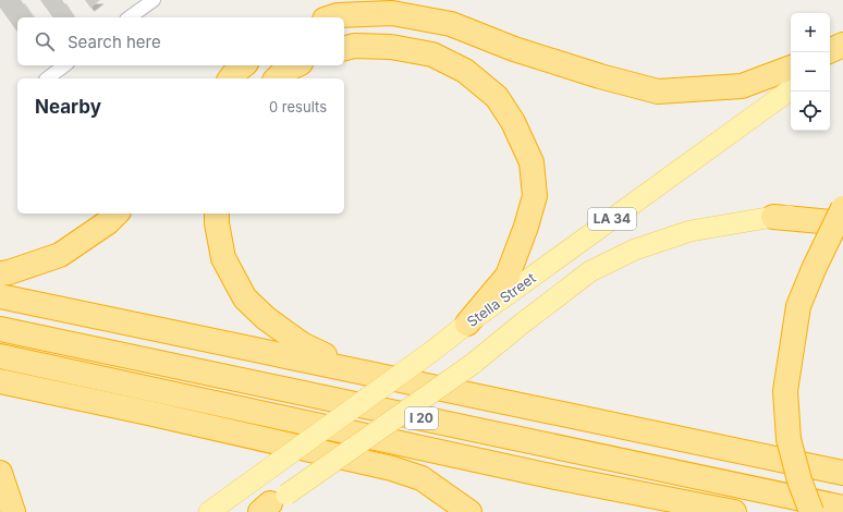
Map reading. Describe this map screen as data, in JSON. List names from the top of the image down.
{
  "streets": {
    "highway": ["I 20"],
    "main road": ["LA 34", "Stella Street"]
  },
  "page": {
    "map_buttons": ["+", "−"],
    "search": "Search here",
    "heading": ["Nearby", "0 results"]
  }
}
